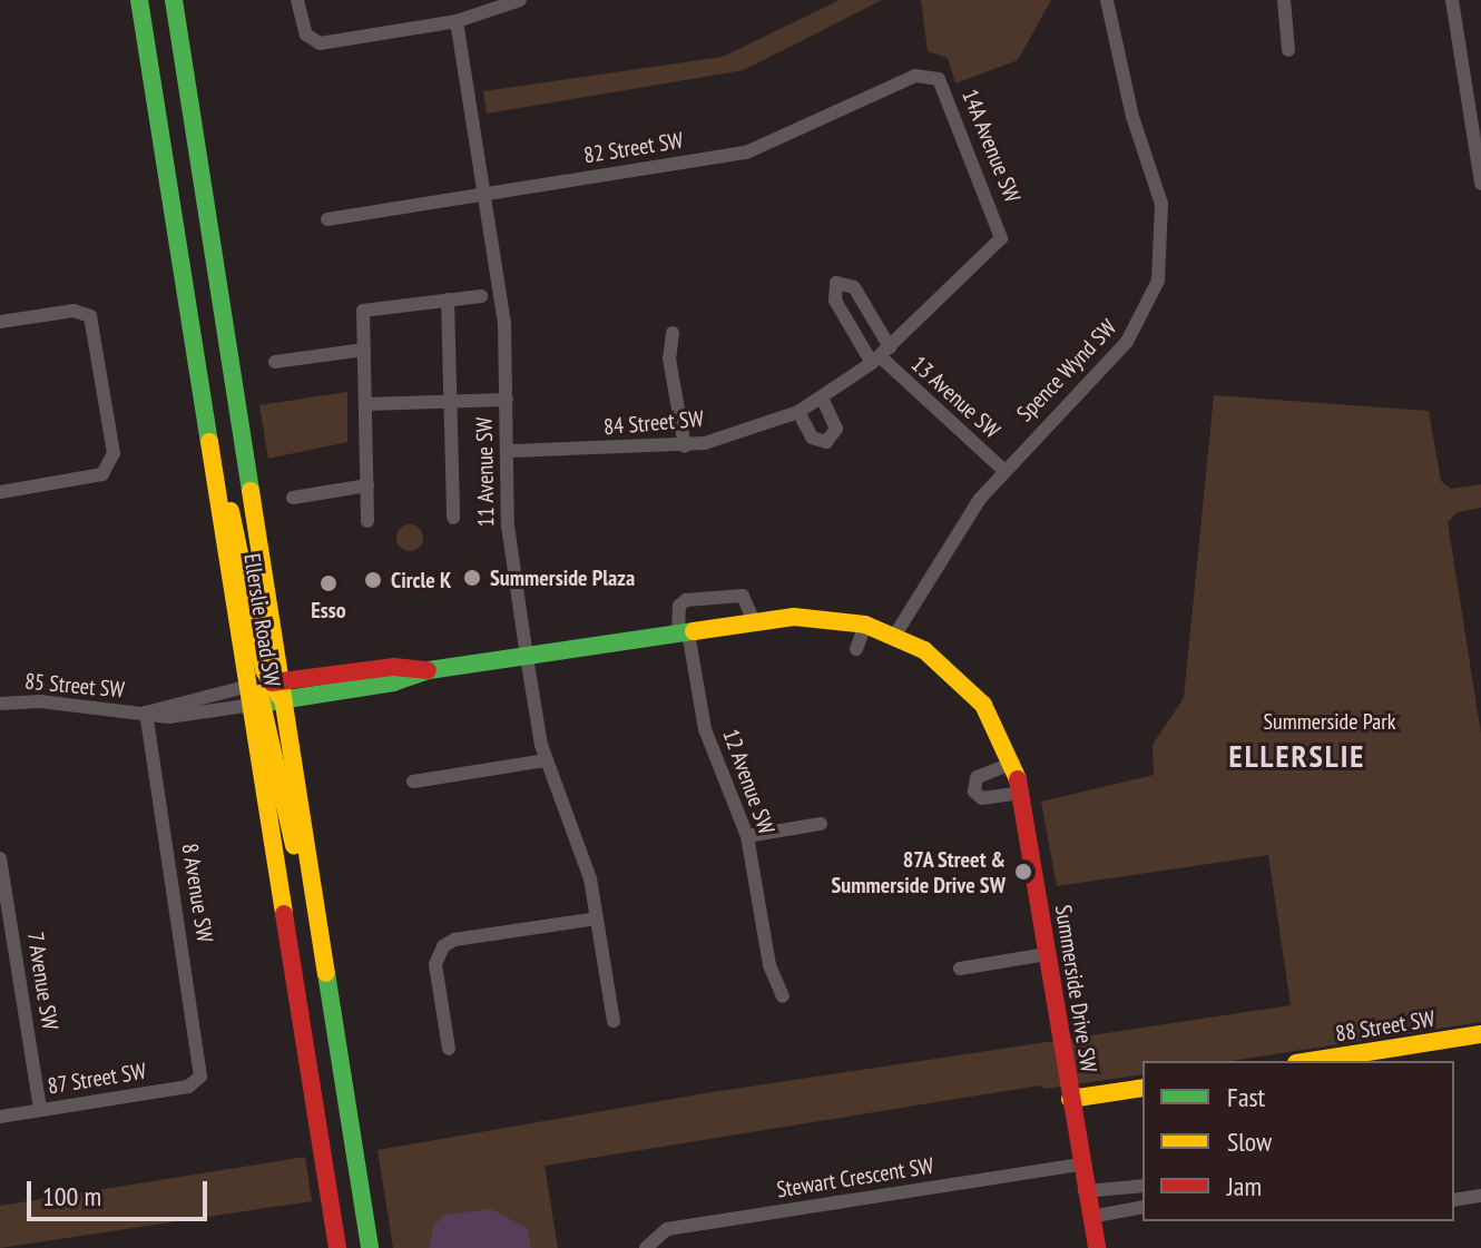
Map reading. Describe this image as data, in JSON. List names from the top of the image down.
{
  "streets": {
    "main road": [
      "Ellerslie Road SW",
      "85 Street SW",
      "Summerside Drive SW",
      "88 Street SW"
    ],
    "street": [
      "14A Avenue SW",
      "82 Street SW",
      "Spence Wynd SW",
      "13 Avenue SW",
      "84 Street SW",
      "11 Avenue SW",
      "12 Avenue SW",
      "8 Avenue SW",
      "7 Avenue SW",
      "87 Street SW",
      "Stewart Crescent SW"
    ]
  },
  "crossings": [
    ["14A Avenue SW", "82 Street SW"],
    ["14A Avenue SW", "84 Street SW"],
    ["82 Street SW", "11 Avenue SW"],
    ["Spence Wynd SW", "13 Avenue SW"],
    ["Spence Wynd SW", "Summerside Drive SW"],
    ["13 Avenue SW", "84 Street SW"],
    ["84 Street SW", "11 Avenue SW"],
    ["11 Avenue SW", "Summerside Drive SW"],
    ["Ellerslie Road SW", "85 Street SW"],
    ["Ellerslie Road SW", "Summerside Drive SW"],
    ["85 Street SW", "8 Avenue SW"],
    ["85 Street SW", "Summerside Drive SW"],
    ["12 Avenue SW", "Summerside Drive SW"],
    ["8 Avenue SW", "87 Street SW"],
    ["7 Avenue SW", "87 Street SW"],
    ["Summerside Drive SW", "Stewart Crescent SW"]
  ],
  "districts": ["ELLERSLIE"],
  "parks": ["Summerside Park"],
  "places": [
    "Summerside Plaza",
    "Circle K",
    "Esso",
    "87A Street & Summerside Drive SW"
  ],
  "legend": ["Fast", "Slow", "Jam"],
  "scale_bar": "100 m"
}
